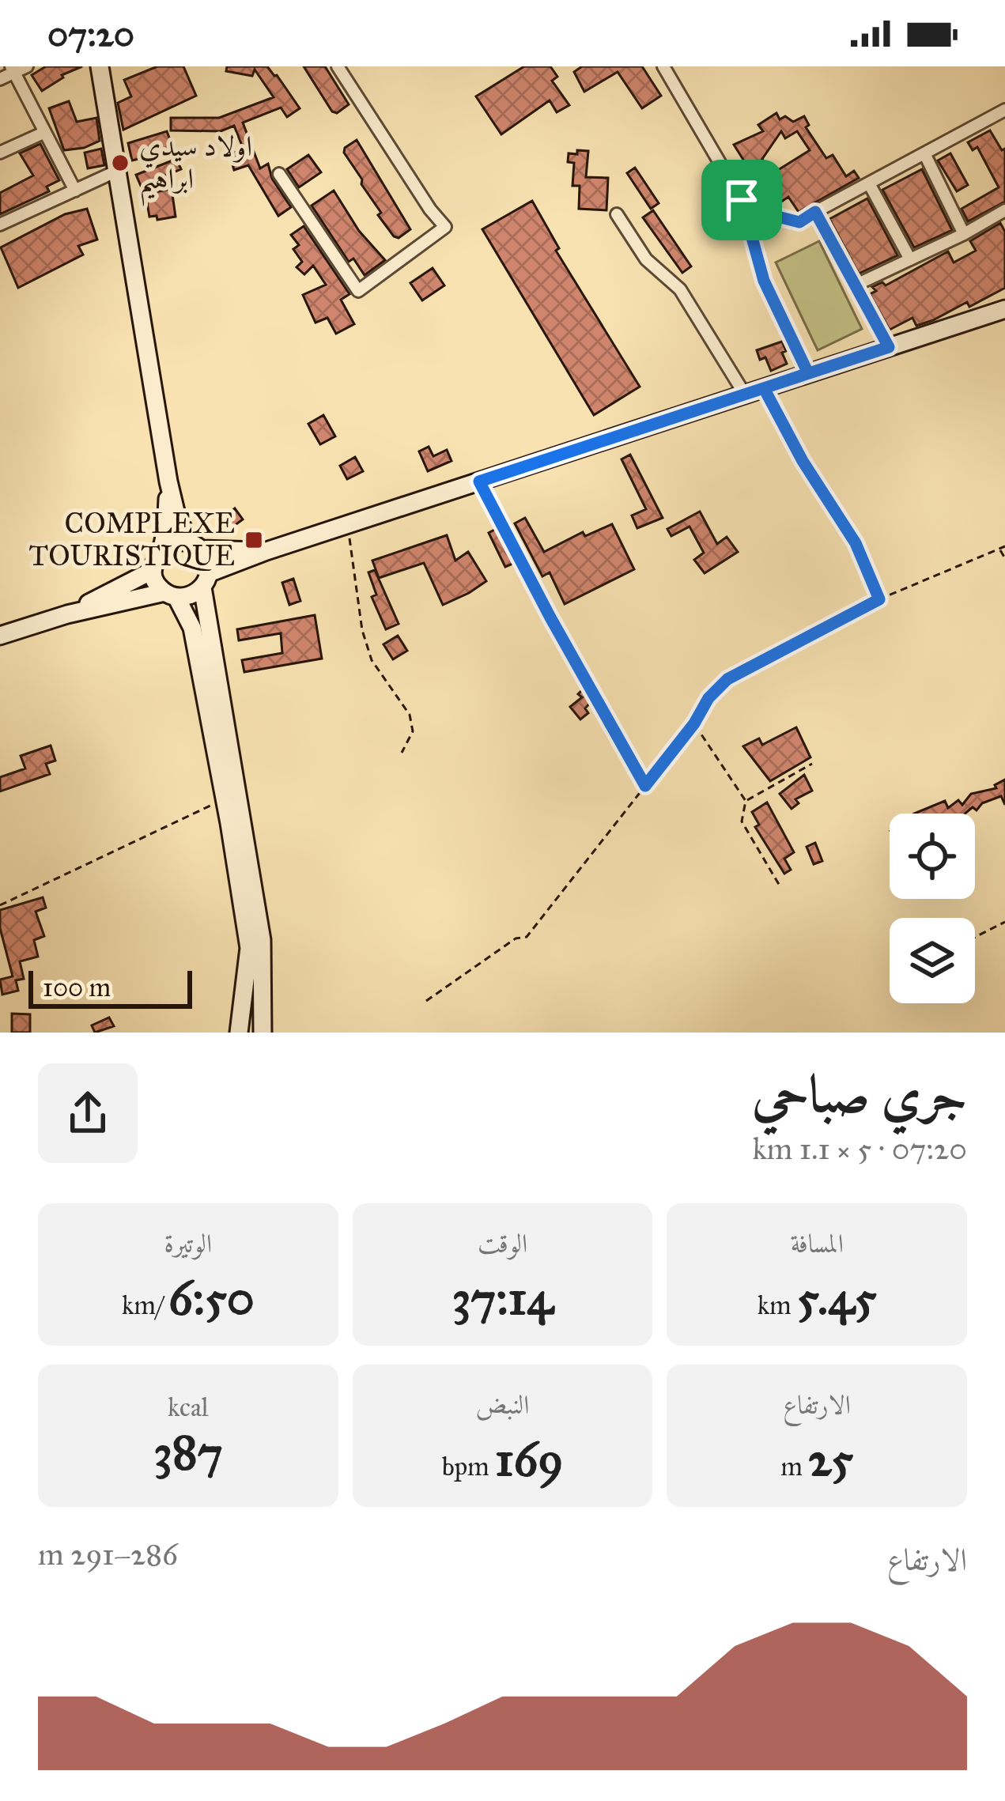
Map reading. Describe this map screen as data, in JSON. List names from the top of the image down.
{
  "places": {
    "other": ["اولاد سيدي ابراهيم"],
    "transit": ["COMPLEXE TOURISTIQUE"]
  },
  "scale_bar": "100 m",
  "page": {
    "status": "07:20",
    "scale": "100 m",
    "heading": ["جري صباحي", "07:20 · 5 × 1.1 km"],
    "stats": [
      ["المسافة", "5.45 km"],
      ["الوقت", "37:14"],
      ["الوتيرة", "6:50 /km"],
      ["الارتفاع", "25 m"],
      ["النبض", "169 bpm"],
      ["kcal", "387"]
    ],
    "chart": ["الارتفاع", "286–291 m"]
  }
}
